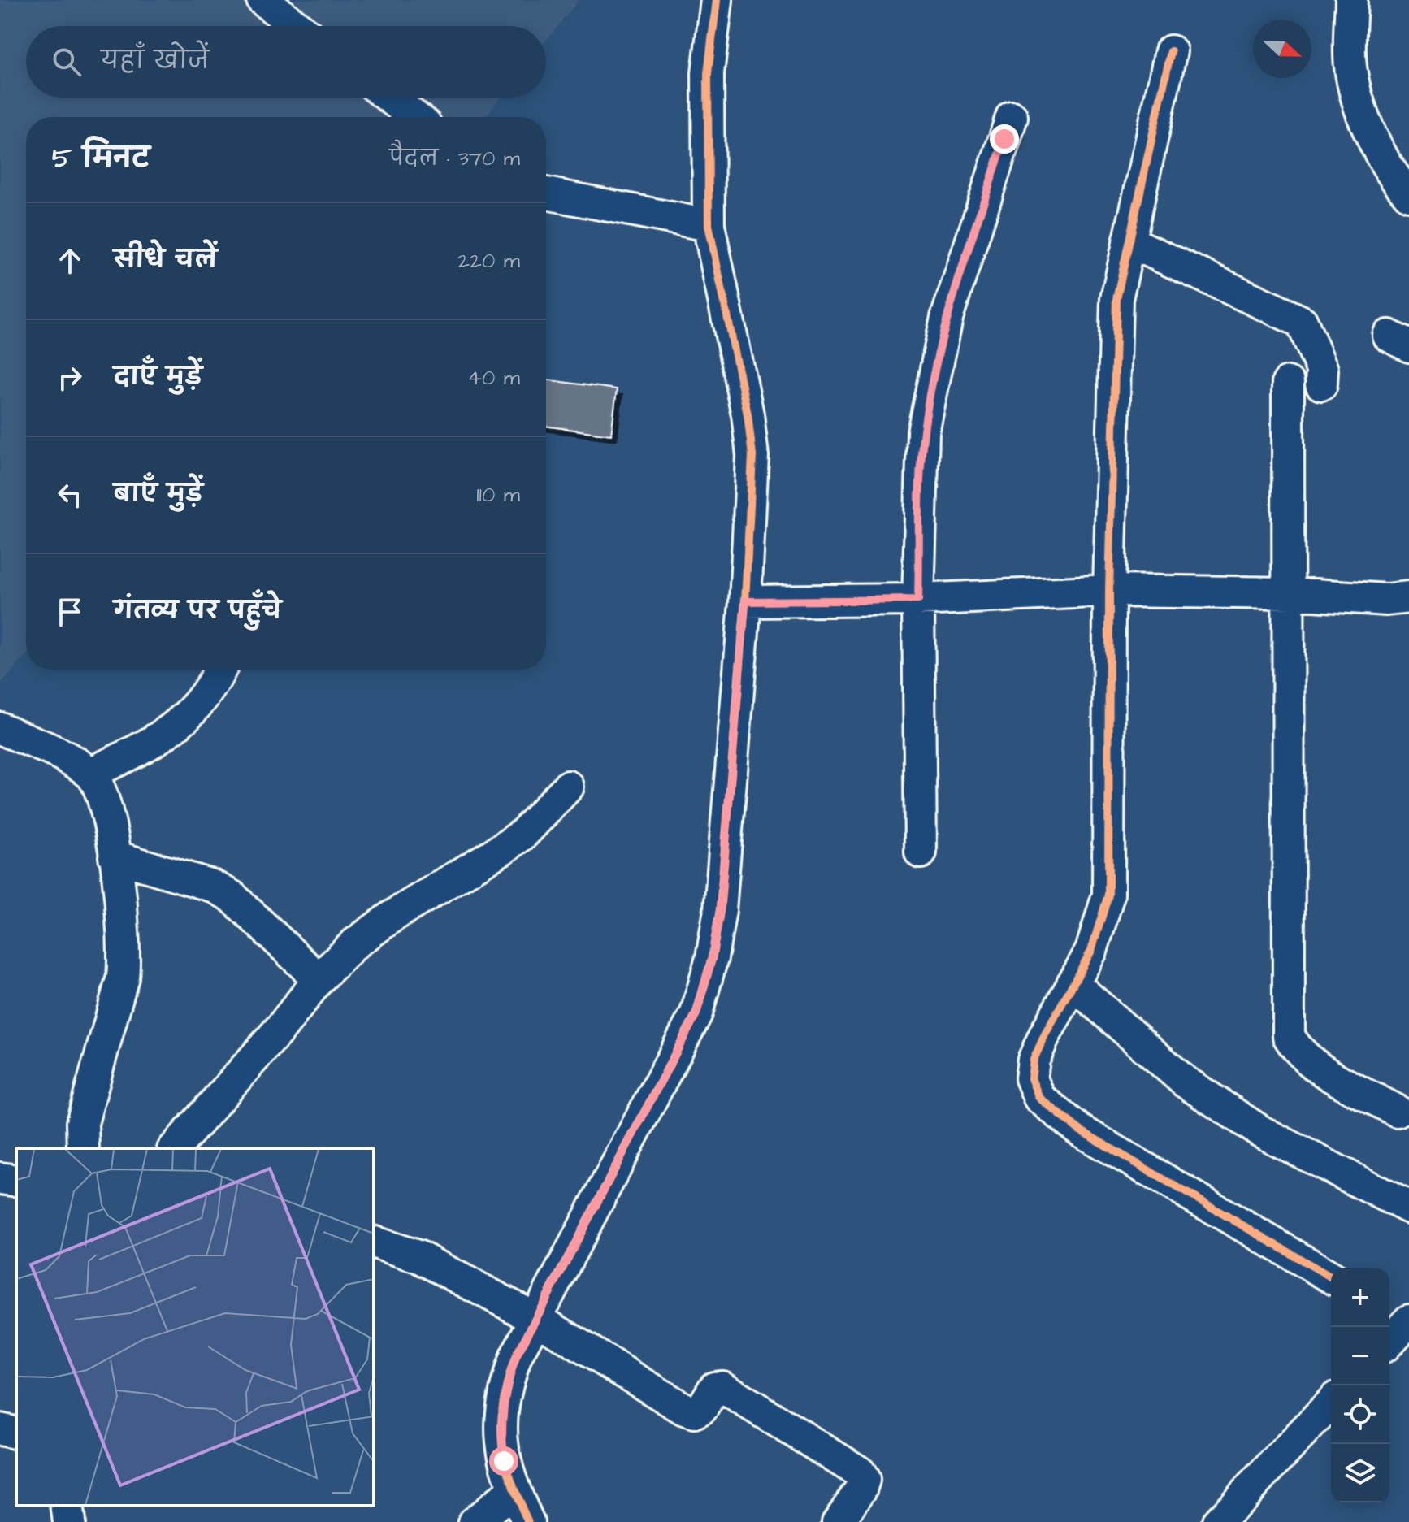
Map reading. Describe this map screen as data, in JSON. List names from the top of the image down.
{
  "north": "right",
  "page": {
    "search": "यहाँ खोजें",
    "heading": ["5 मिनट", "पैदल · 370 m"],
    "list": [
      ["सीधे चलें", "220 m"],
      ["दाएँ मुड़ें", "40 m"],
      ["बाएँ मुड़ें", "110 m"],
      "गंतव्य पर पहुँचे"
    ],
    "map_buttons": ["+", "−"]
  }
}
